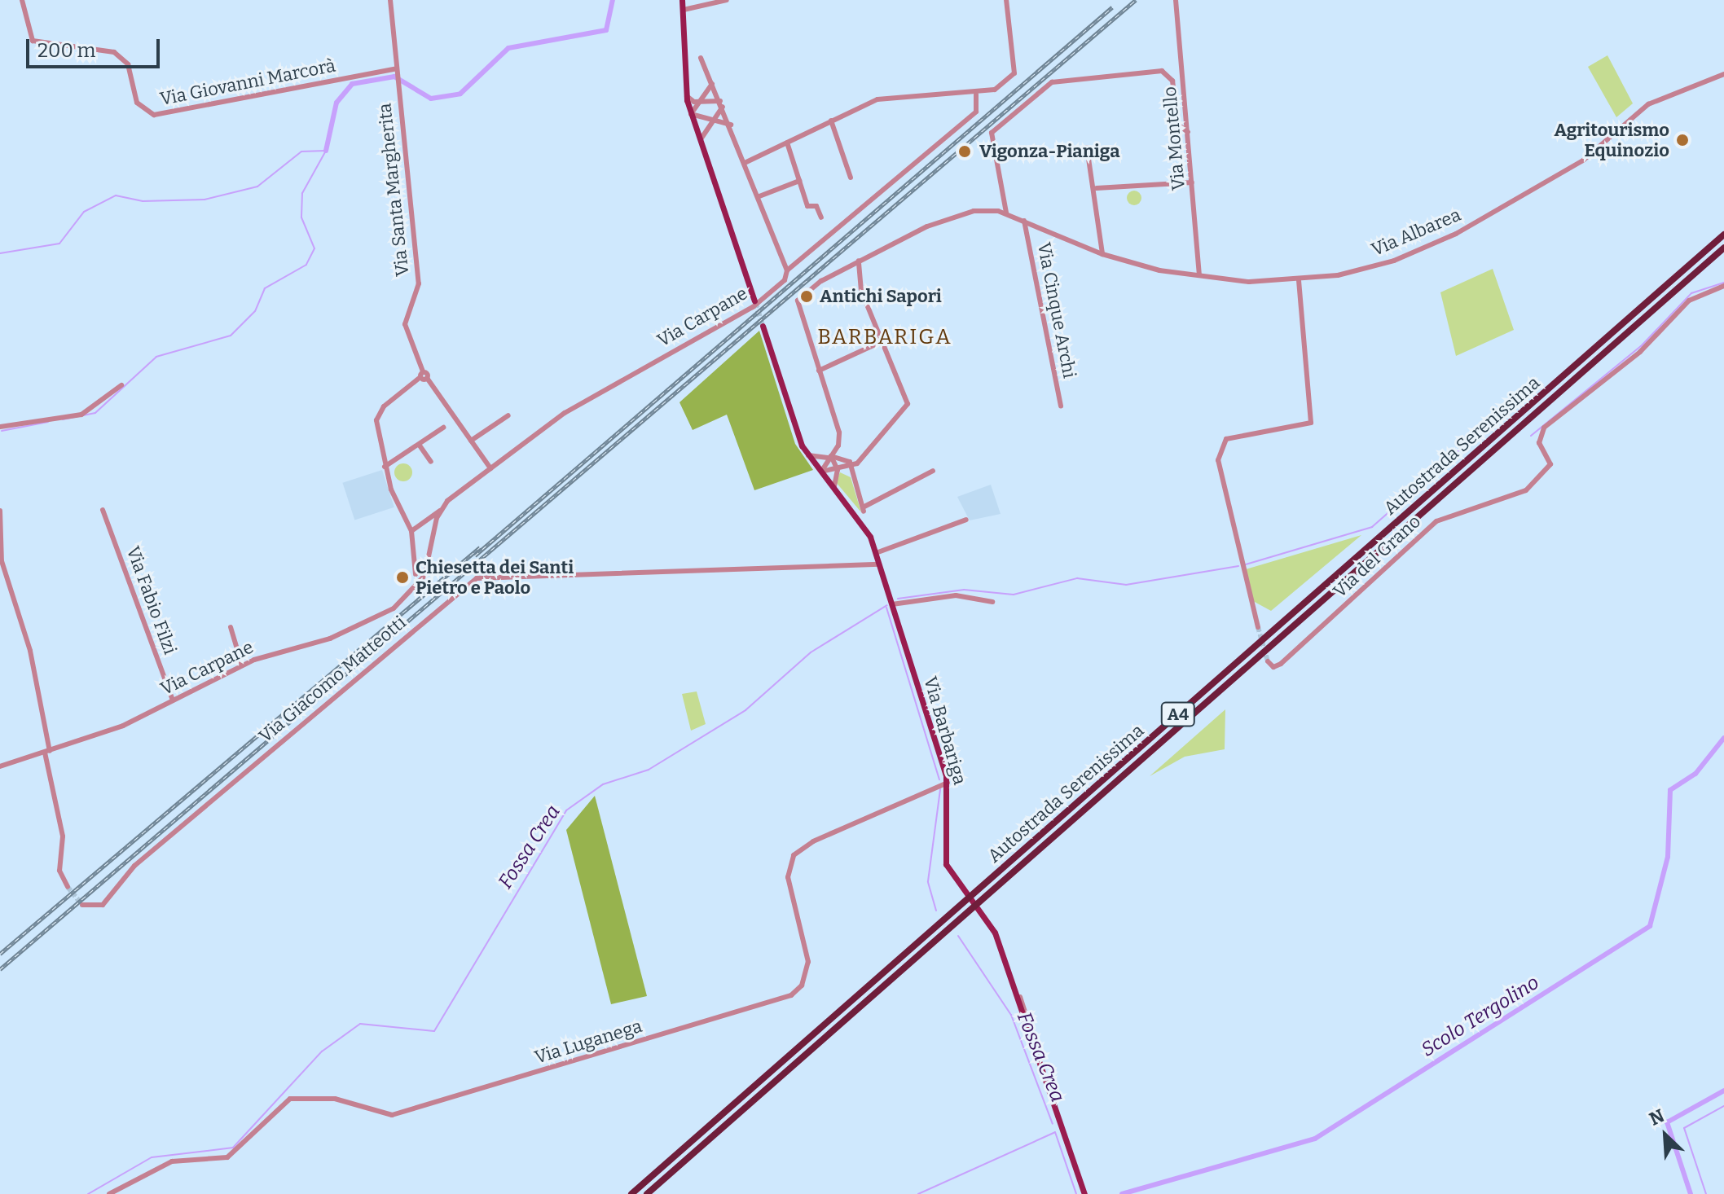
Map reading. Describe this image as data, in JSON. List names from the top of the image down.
{
  "streets": {
    "highway": ["Autostrada Serenissima", "A4"],
    "main road": ["Via Barbariga"],
    "street": [
      "Via Giovanni Marcorà",
      "Via Montello",
      "Via Santa Margherita",
      "Via Albarea",
      "Via Cinque Archi",
      "Via Carpane",
      "Via del Grano",
      "Via Fabio Filzi",
      "Via Giacomo Matteotti",
      "Via Luganega"
    ]
  },
  "crossings": [
    ["Via Giovanni Marcorà", "Via Santa Margherita"],
    ["Via Montello", "Via Albarea"],
    ["Via Santa Margherita", "Via Carpane"],
    ["Via Albarea", "Via Cinque Archi"],
    ["Via Carpane", "Via Fabio Filzi"],
    ["Via Giacomo Matteotti", "Via Barbariga"],
    ["Via Barbariga", "Via Luganega"]
  ],
  "districts": ["BARBARIGA"],
  "water": ["Fossa Crea", "Scolo Tergolino"],
  "places": [
    "Agritourismo Equinozio",
    "Vigonza-Pianiga",
    "Antichi Sapori",
    "Chiesetta dei Santi Pietro e Paolo"
  ],
  "scale_bar": "200 m",
  "north": "top left"
}
